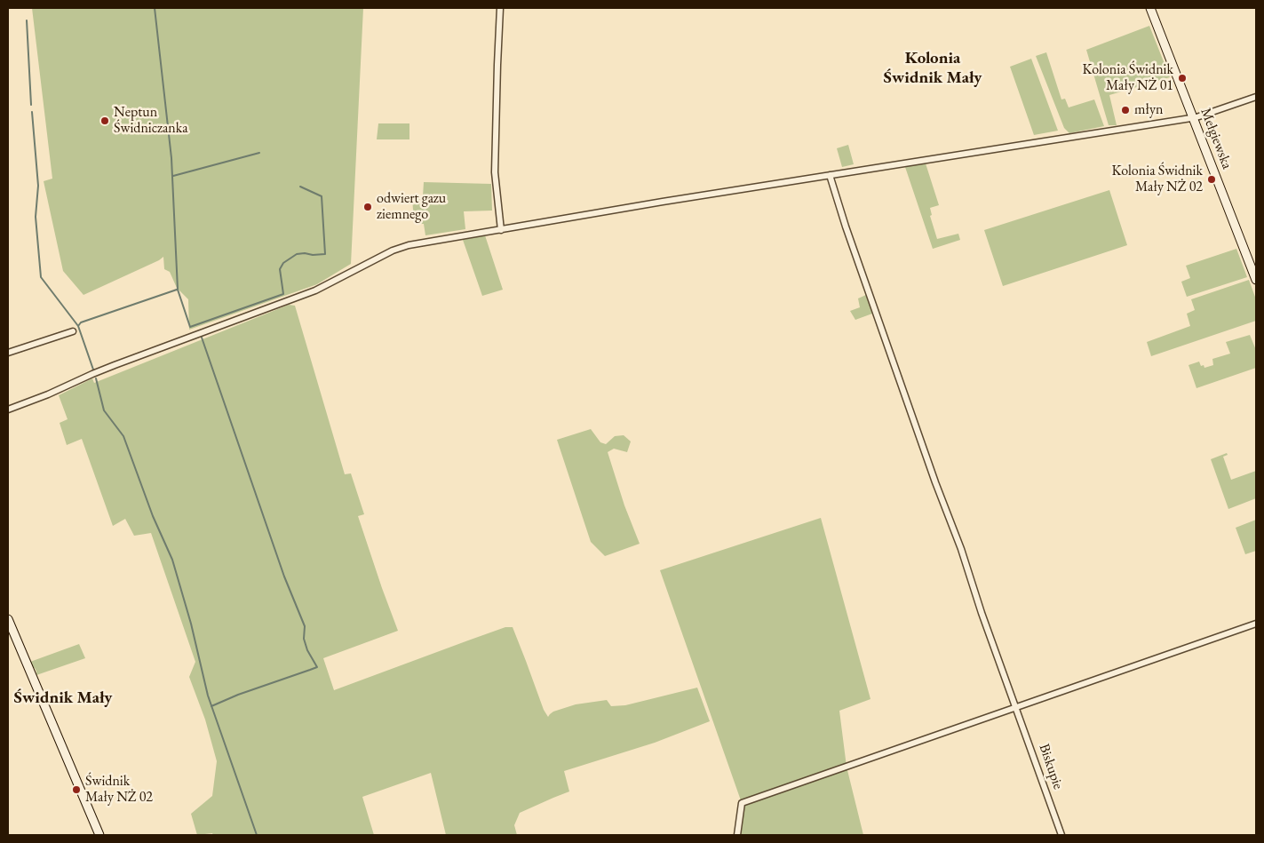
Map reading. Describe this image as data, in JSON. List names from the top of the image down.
{
  "streets": {
    "main road": ["Mełgiewska"],
    "street": ["Biskupie"]
  },
  "districts": ["Kolonia Świdnik Mały", "Świdnik Mały"],
  "places": [
    "Kolonia Świdnik Mały NŻ 01",
    "młyn",
    "Neptun Świdniczanka",
    "Kolonia Świdnik Mały NŻ 02",
    "odwiert gazu ziemnego",
    "Świdnik Mały NŻ 02"
  ]
}
